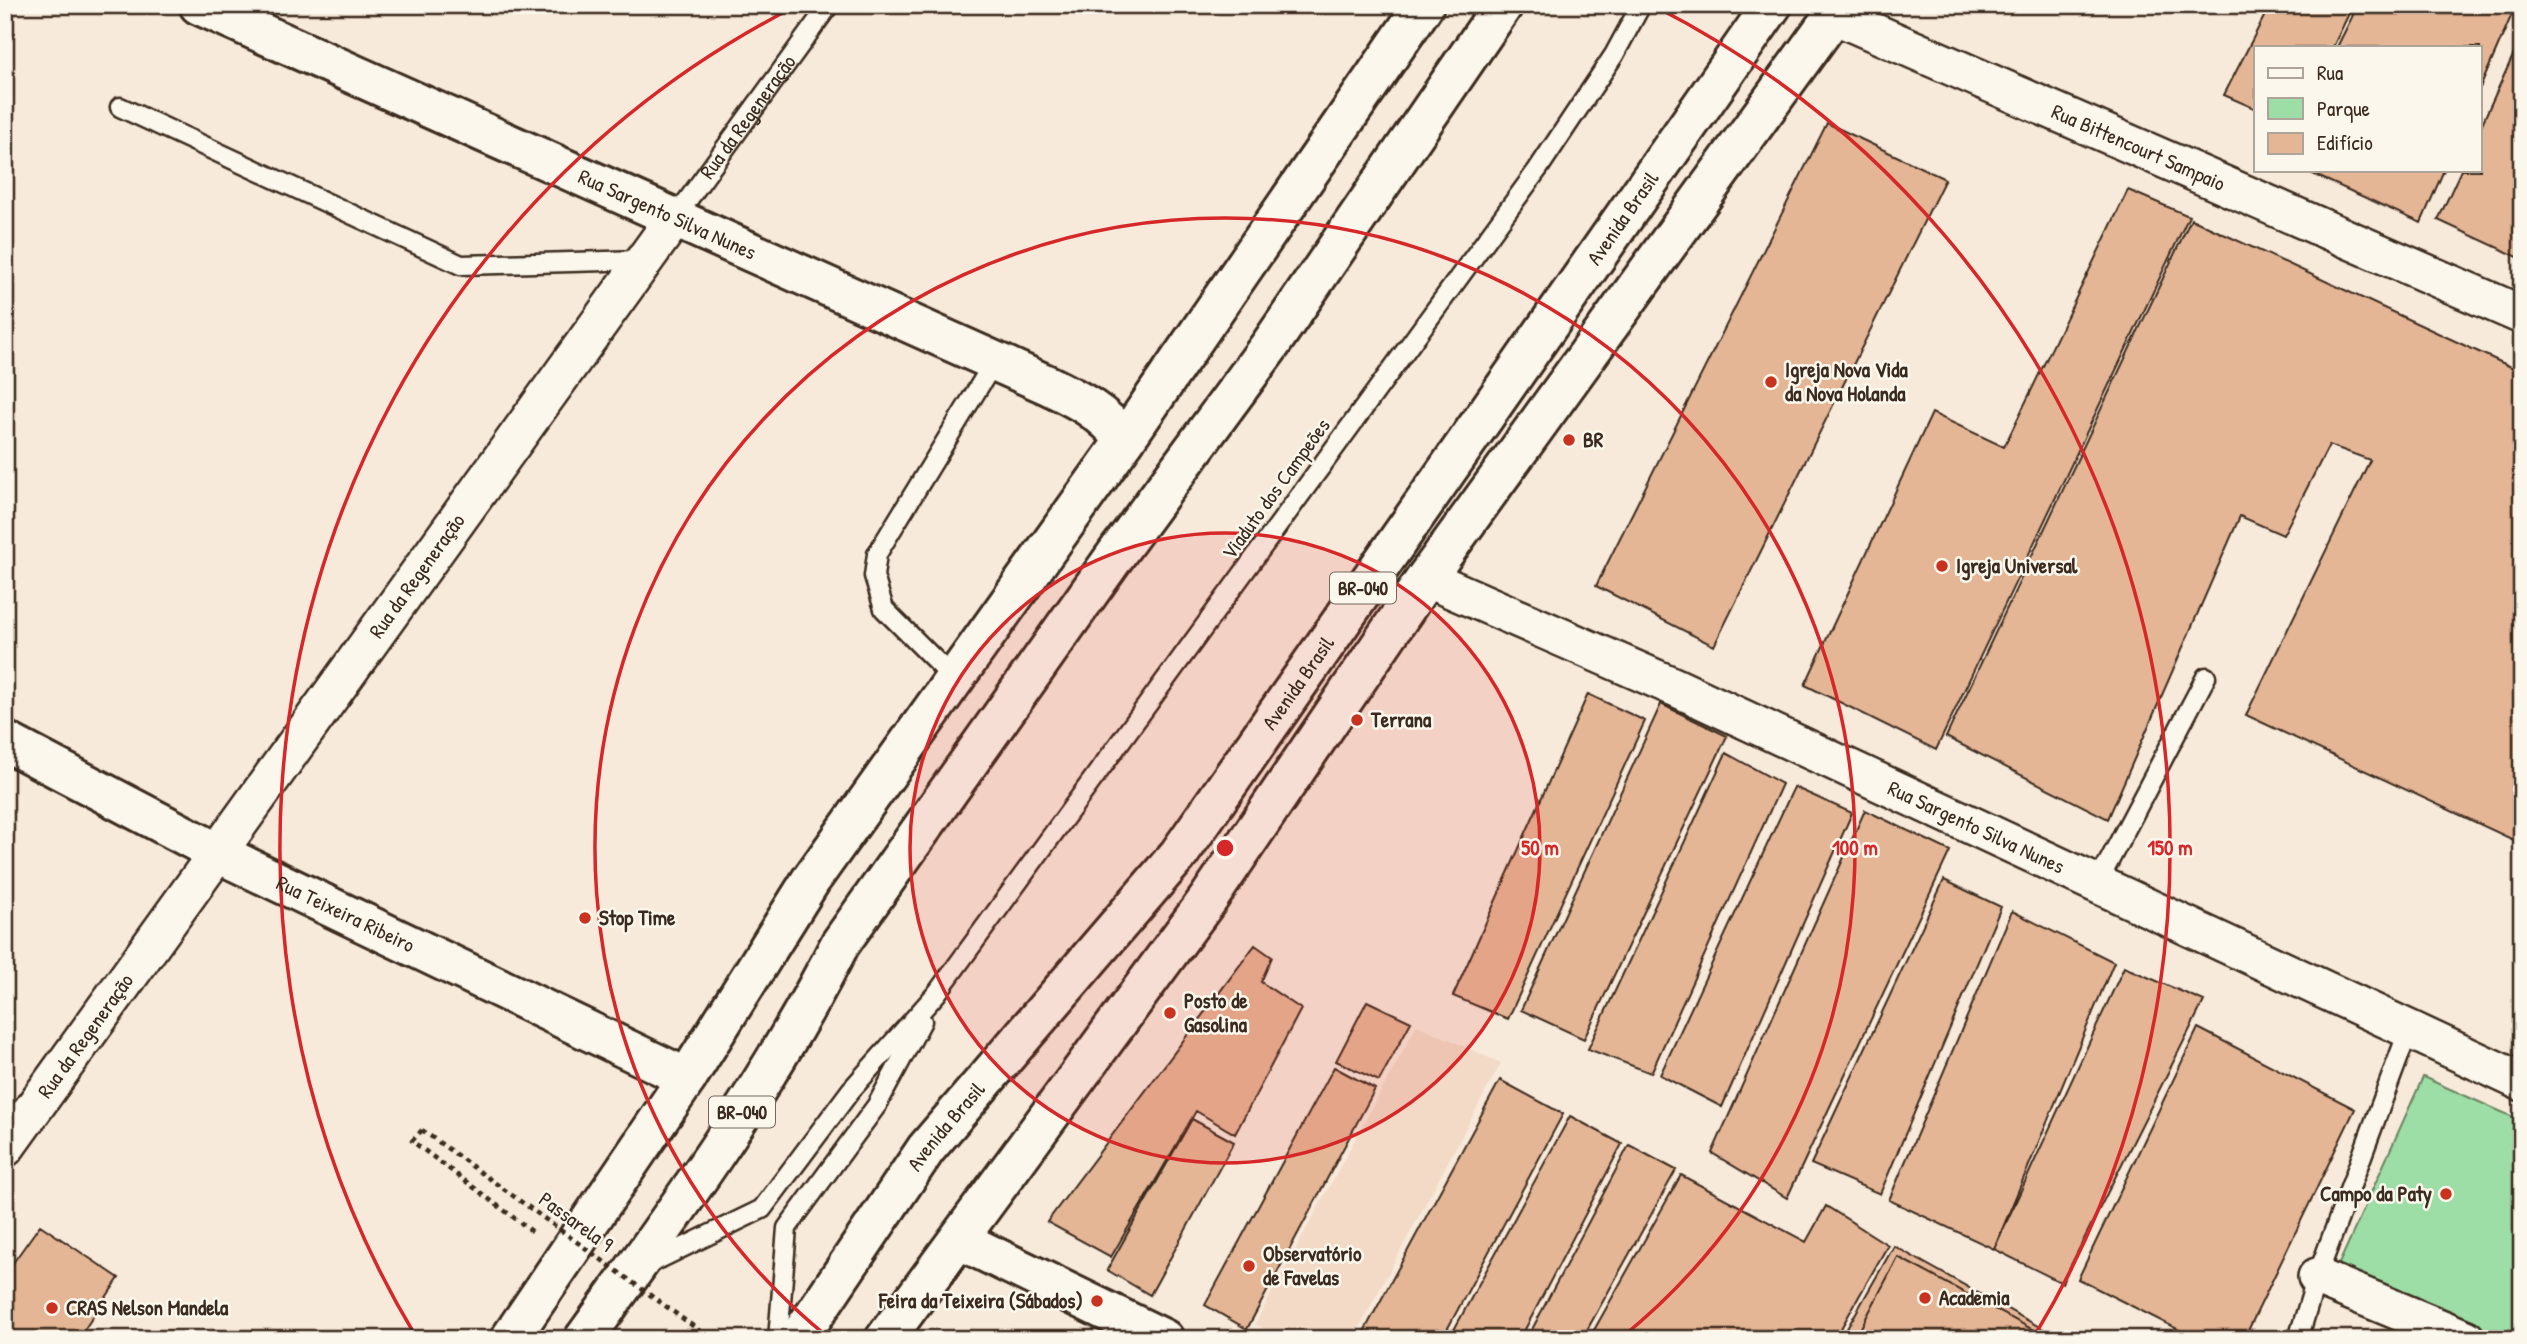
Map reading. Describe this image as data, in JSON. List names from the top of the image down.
{
  "streets": {
    "main road": [
      "Rua Sargento Silva Nunes",
      "Avenida Brasil",
      "BR-040",
      "Rua Teixeira Ribeiro"
    ],
    "street": ["Rua da Regeneração", "Rua Bittencourt Sampaio"],
    "lane": ["Viaduto dos Campeões"],
    "path": ["Passarela 9"]
  },
  "crossings": [
    ["Rua da Regeneração", "Rua Sargento Silva Nunes"],
    ["Rua da Regeneração", "Rua Teixeira Ribeiro"]
  ],
  "places": [
    "Igreja Nova Vida da Nova Holanda",
    "BR",
    "Igreja Universal",
    "Terrana",
    "Stop Time",
    "Posto de Gasolina",
    "Campo da Paty",
    "Observatório de Favelas",
    "Academia",
    "Feira da Teixeira (Sábados)",
    "CRAS Nelson Mandela"
  ],
  "legend": ["Rua", "Parque", "Edifício"],
  "rings": ["50 m", "100 m", "150 m"]
}
